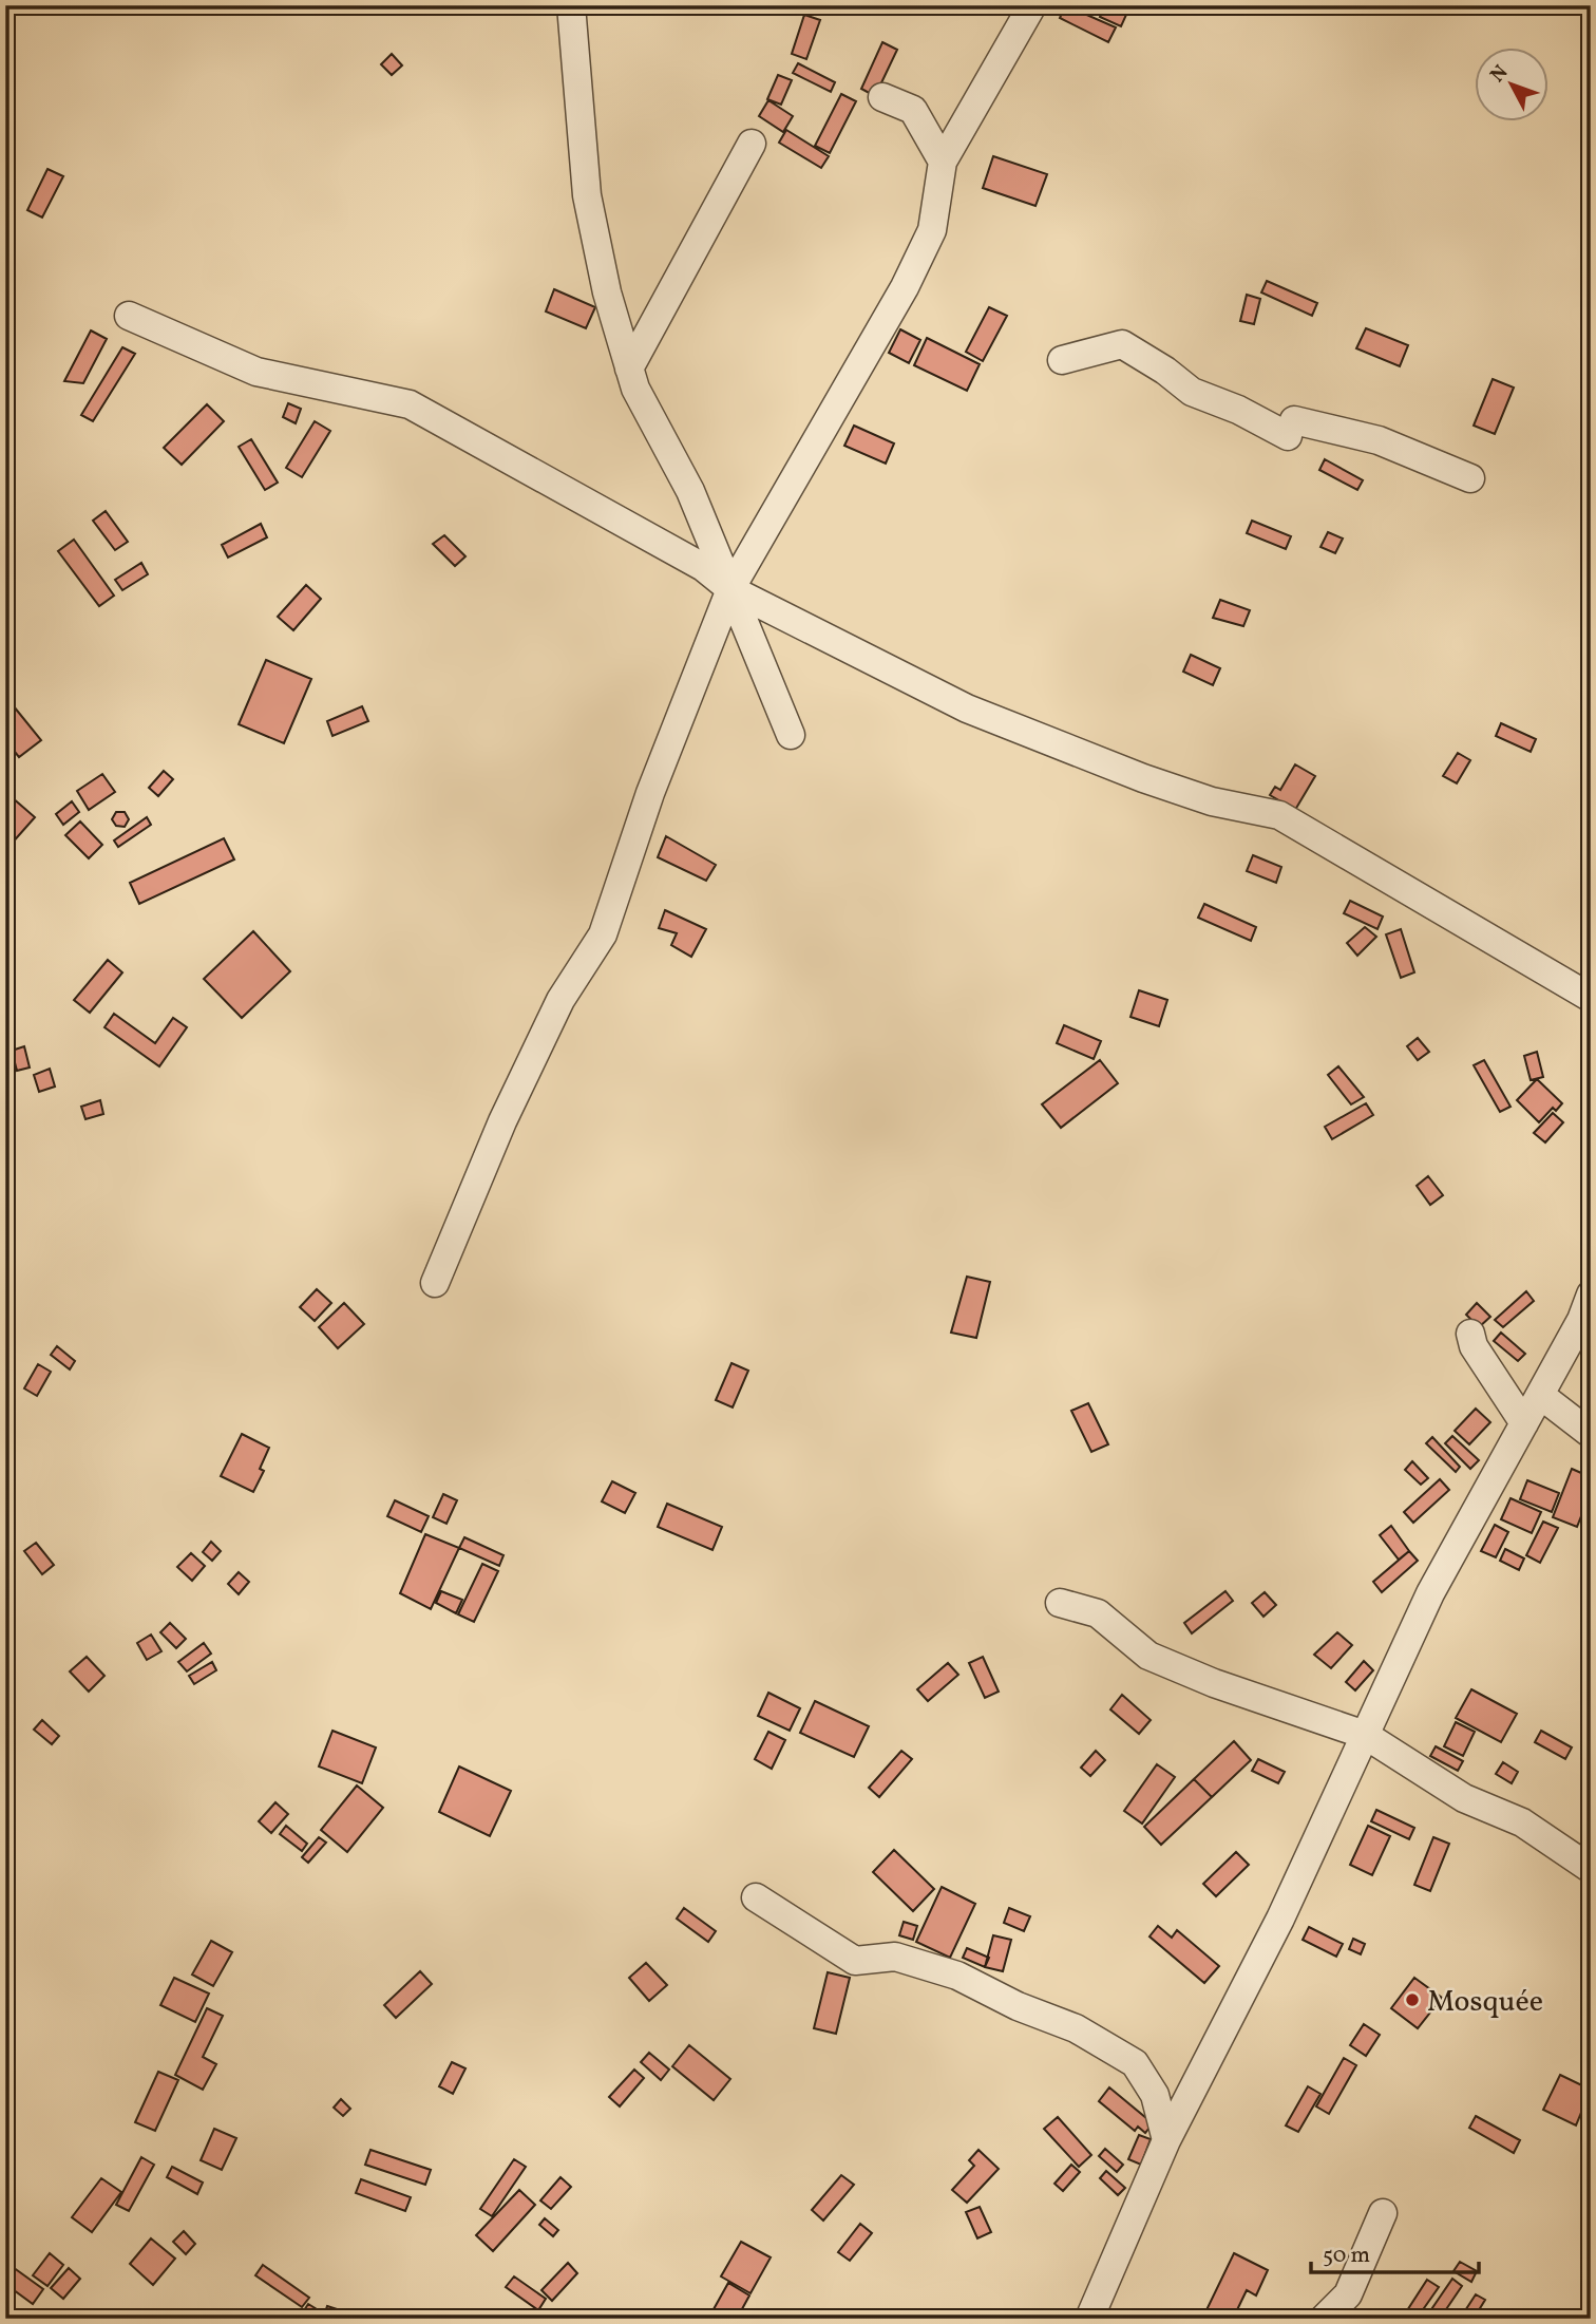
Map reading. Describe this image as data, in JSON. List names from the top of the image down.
{
  "places": ["Mosquée"],
  "scale_bar": "50 m",
  "north": "top left"
}
